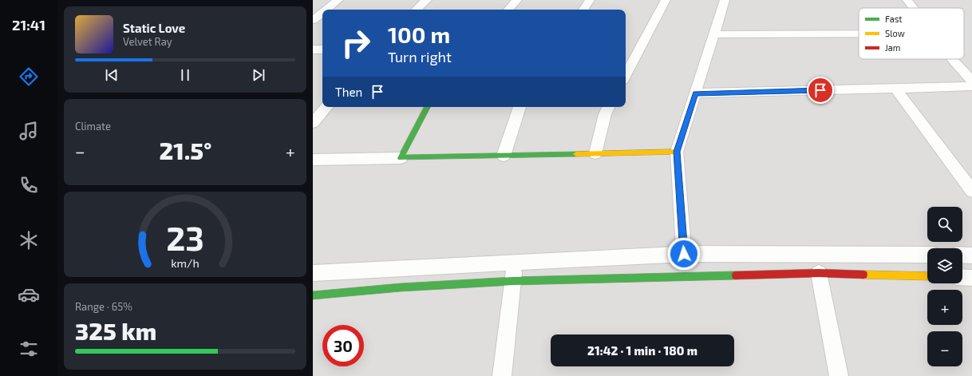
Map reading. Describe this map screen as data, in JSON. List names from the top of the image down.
{
  "legend": ["Fast", "Slow", "Jam"],
  "page": {
    "tabs": "21:41",
    "turn": ["100 m", "Turn right"],
    "song": ["Static Love", "Velvet Ray"],
    "then": "Then",
    "tile": [
      "Climate",
      ["Range · 65%", "325 km"]
    ],
    "heat": ["−", "21.5°", "+"],
    "map_buttons": ["+", "−"],
    "limit": "30",
    "trip": "21:42 · 1 min · 180 m",
    "gauge": ["23", "km/h"]
  }
}
